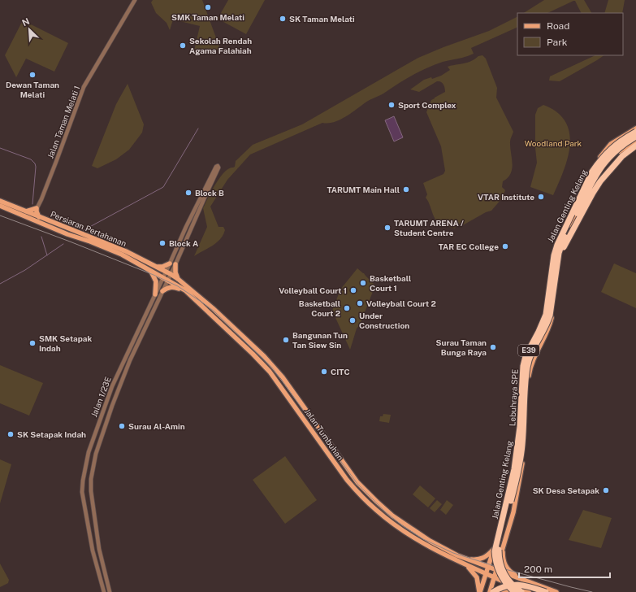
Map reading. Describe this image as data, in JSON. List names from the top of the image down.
{
  "streets": {
    "highway": ["E39", "Lebuhraya SPE"],
    "main road": ["Jalan Genting Kelang", "Persiaran Pertahanan", "Jalan Tumbuhan"],
    "street": ["Jalan Taman Melati 1", "Jalan 1/23E"]
  },
  "crossings": [
    ["Jalan Taman Melati 1", "Persiaran Pertahanan"],
    ["Jalan Genting Kelang", "Jalan Tumbuhan"],
    ["Persiaran Pertahanan", "Jalan 1/23E"],
    ["Persiaran Pertahanan", "Jalan Tumbuhan"],
    ["Jalan 1/23E", "Jalan Tumbuhan"]
  ],
  "parks": ["Woodland Park"],
  "places": [
    "SMK Taman Melati",
    "SK Taman Melati",
    "Sekolah Rendah Agama Falahiah",
    "Dewan Taman Melati",
    "Sport Complex",
    "TARUMT Main Hall",
    "Block B",
    "VTAR Institute",
    "TARUMT ARENA / Student Centre",
    "Block A",
    "TAR EC College",
    "Basketball Court 1",
    "Volleyball Court 1",
    "Volleyball Court 2",
    "Basketball Court 2",
    "Under Construction",
    "Bangunan Tun Tan Siew Sin",
    "SMK Setapak Indah",
    "Surau Taman Bunga Raya",
    "CITC",
    "Surau Al-Amin",
    "SK Setapak Indah",
    "SK Desa Setapak"
  ],
  "legend": ["Road", "Park"],
  "scale_bar": "200 m",
  "north": "top left"
}
